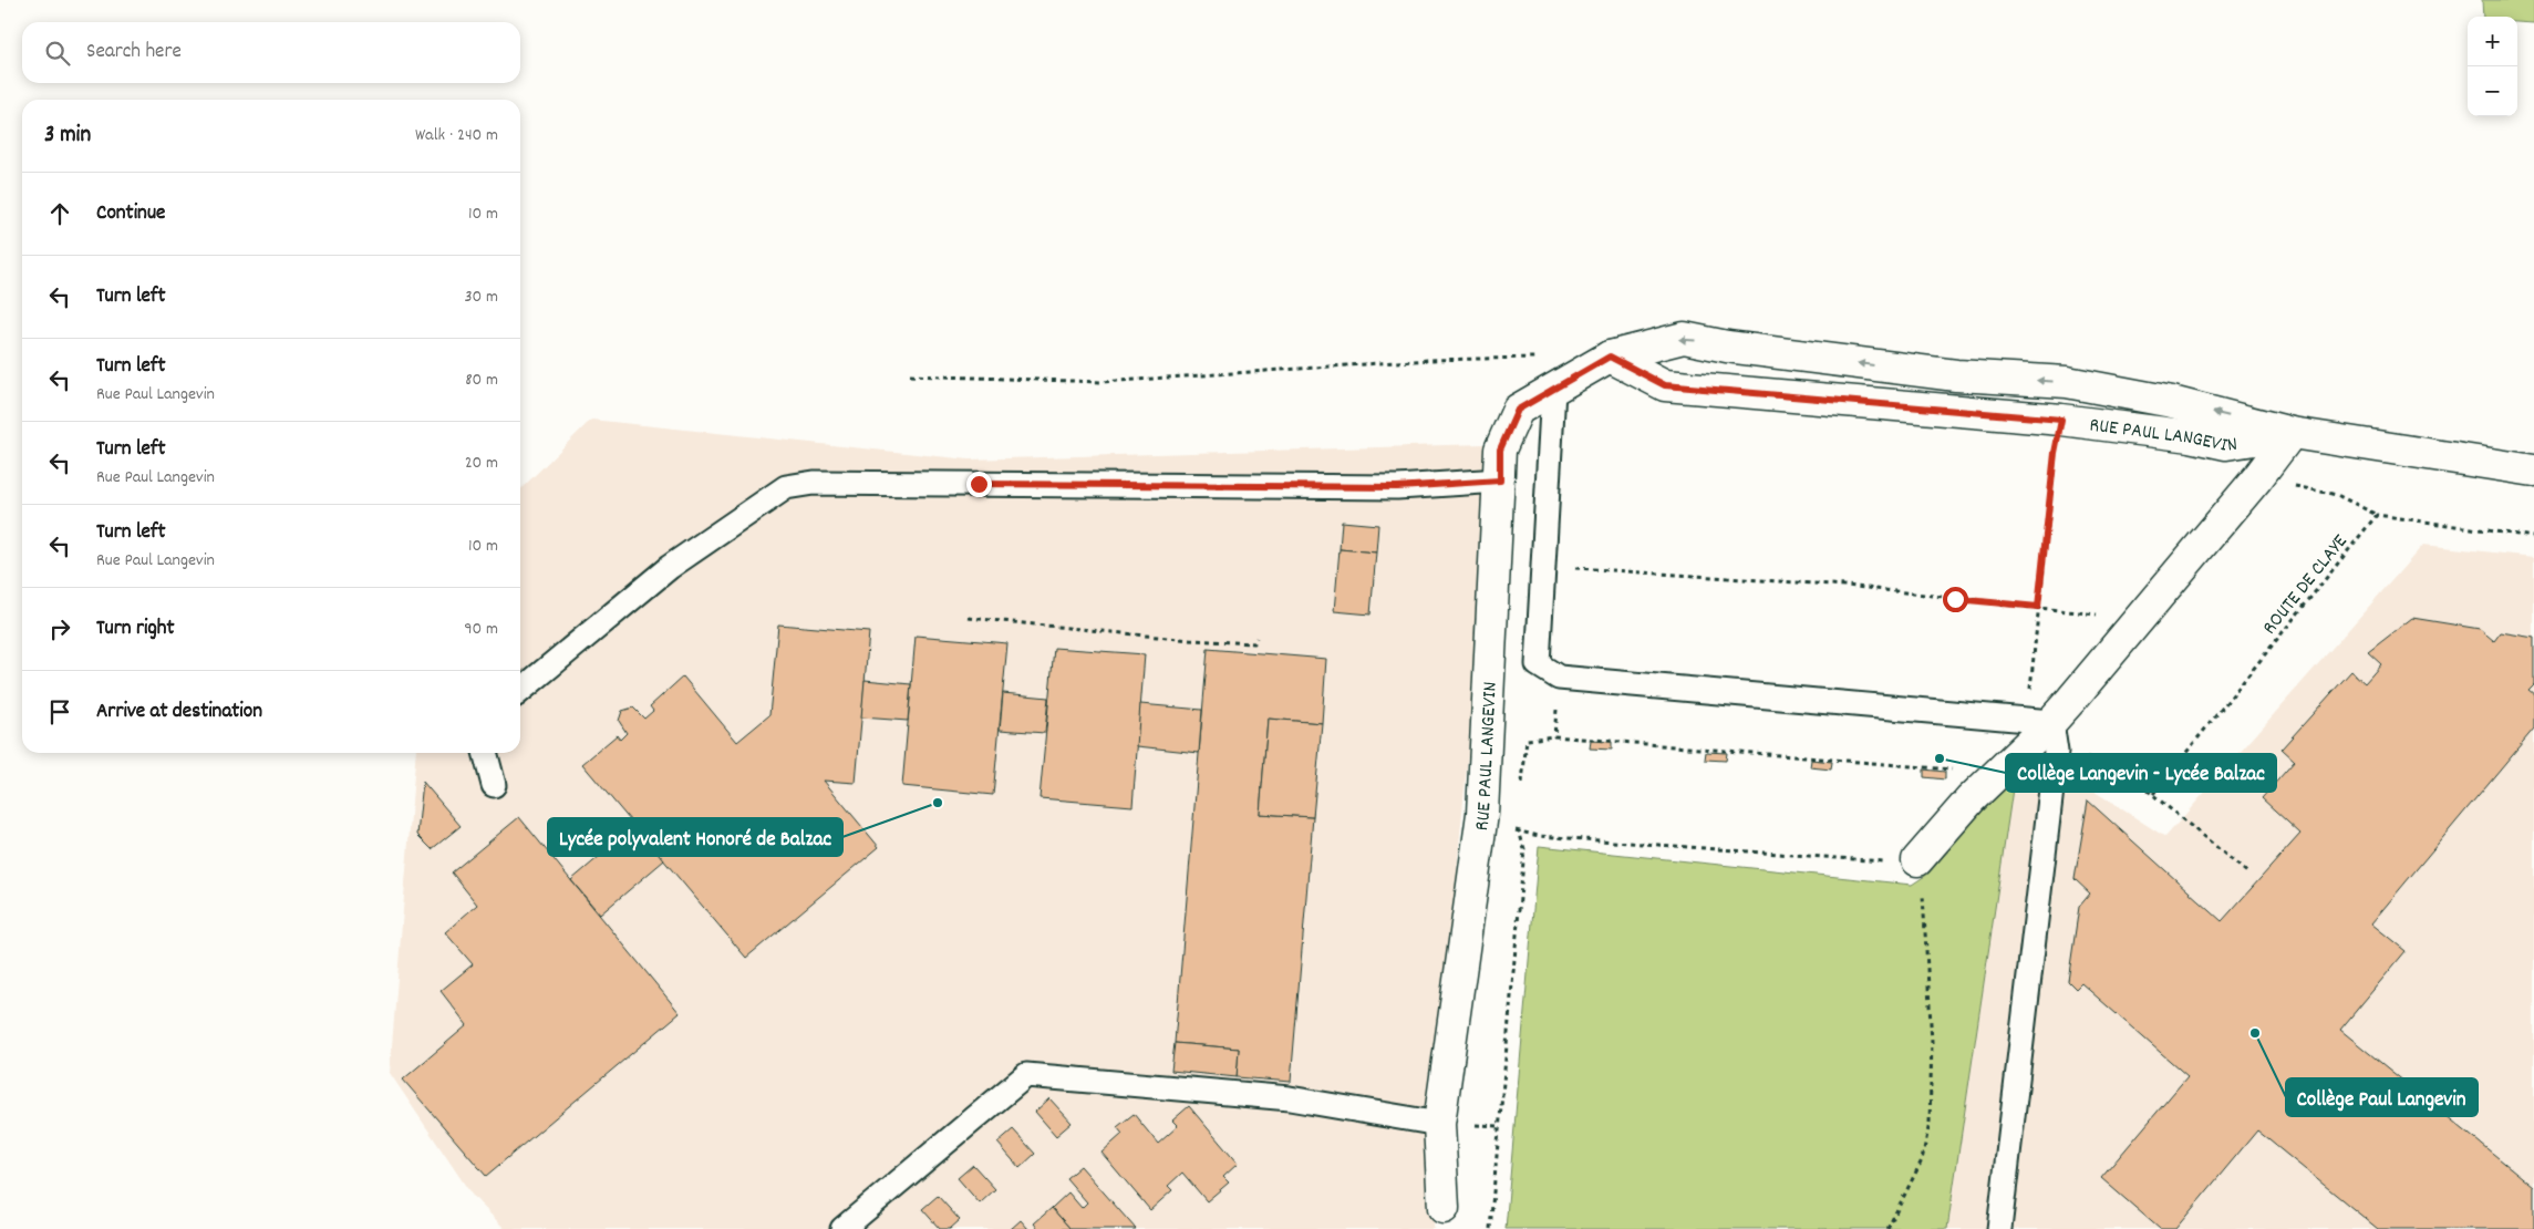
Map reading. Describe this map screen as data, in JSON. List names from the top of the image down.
{
  "streets": {
    "street": ["RUE PAUL LANGEVIN"],
    "path": ["ROUTE DE CLAYE"]
  },
  "places": ["Collège Langevin - Lycée Balzac", "Lycée polyvalent Honoré de Balzac", "Collège Paul Langevin"],
  "page": {
    "map_buttons": ["+", "−"],
    "search": "Search here",
    "heading": ["3 min", "Walk · 240 m"],
    "list": [
      ["Continue", "10 m"],
      ["Turn left", "30 m"],
      ["Turn left", "Rue Paul Langevin", "80 m"],
      ["Turn left", "Rue Paul Langevin", "20 m"],
      ["Turn left", "Rue Paul Langevin", "10 m"],
      ["Turn right", "90 m"],
      "Arrive at destination"
    ]
  }
}
